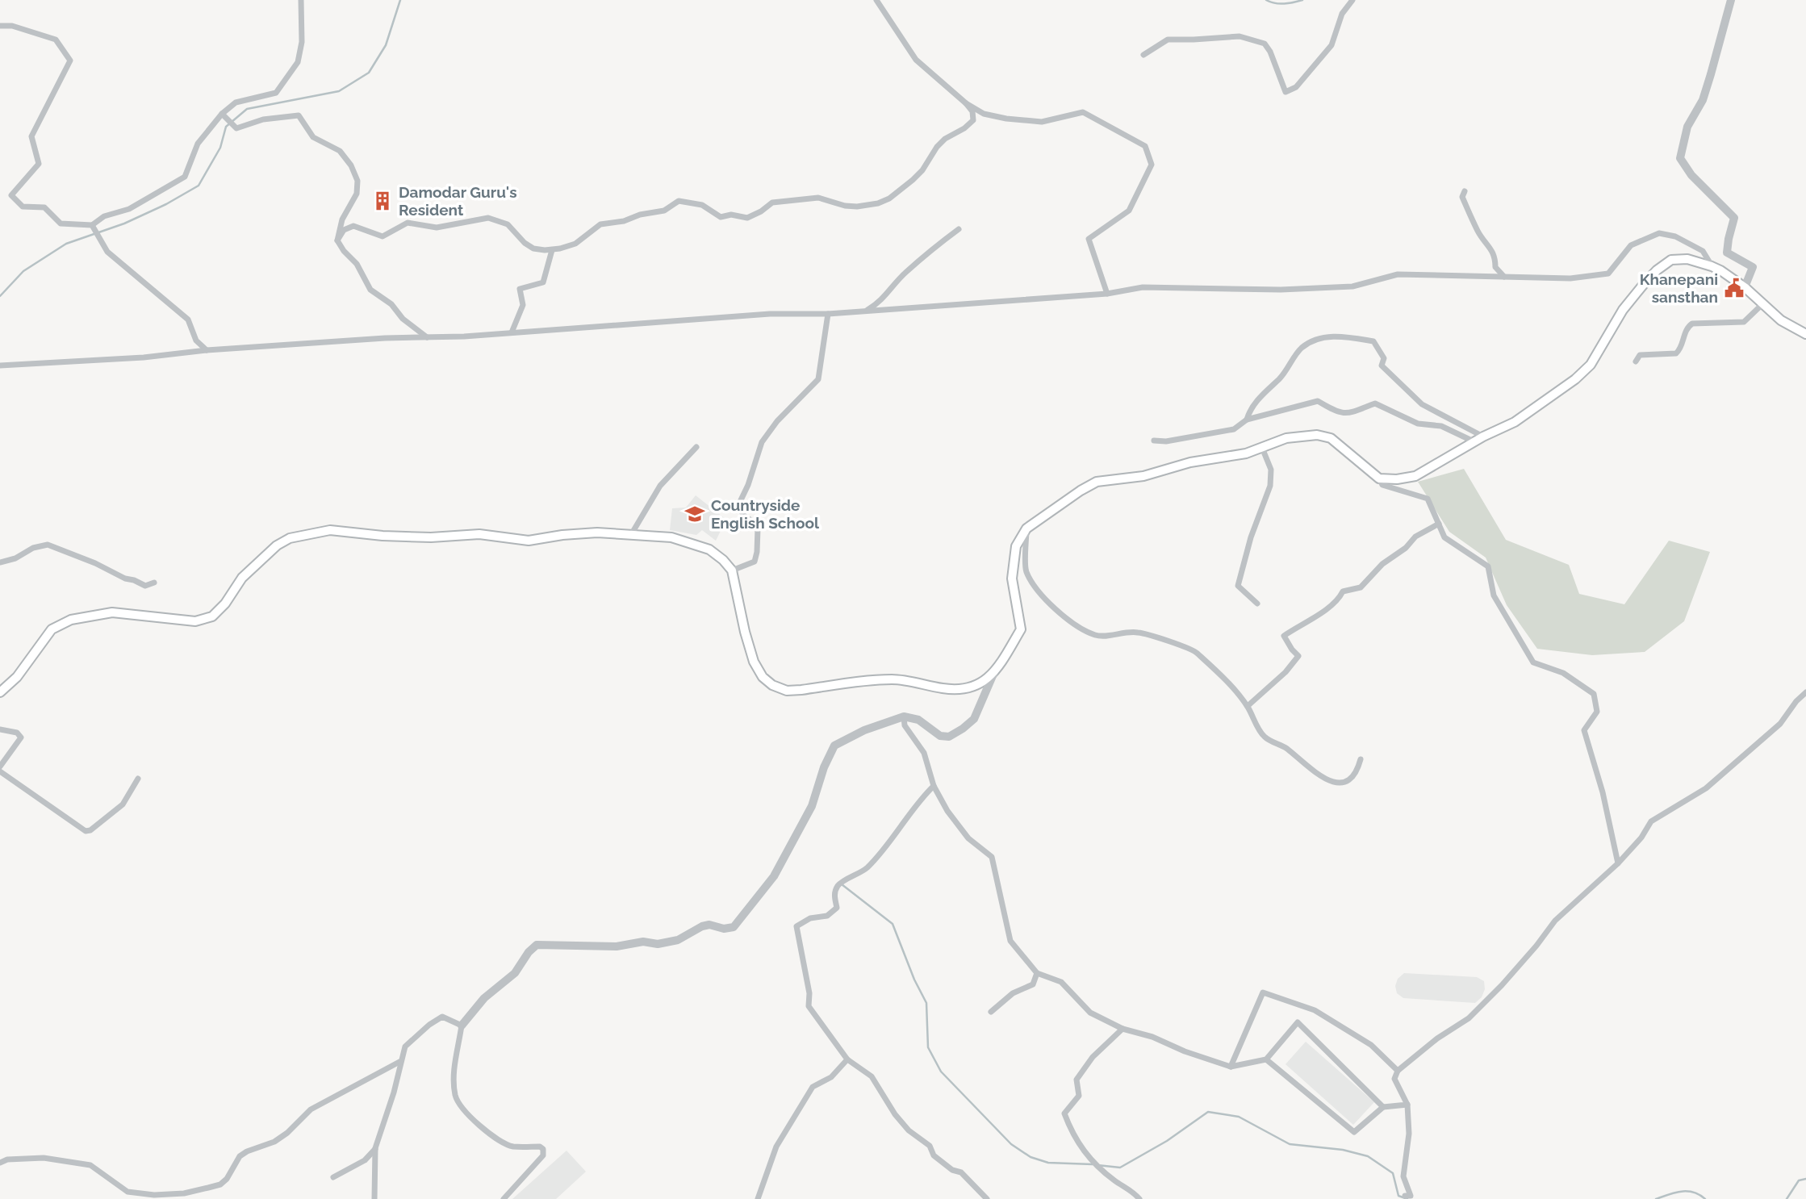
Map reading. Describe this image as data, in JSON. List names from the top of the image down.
{
  "places": {
    "building": ["Damodar Guru's Resident"],
    "public building": ["Khanepani sansthan"],
    "school or university": ["Countryside English School"]
  }
}
